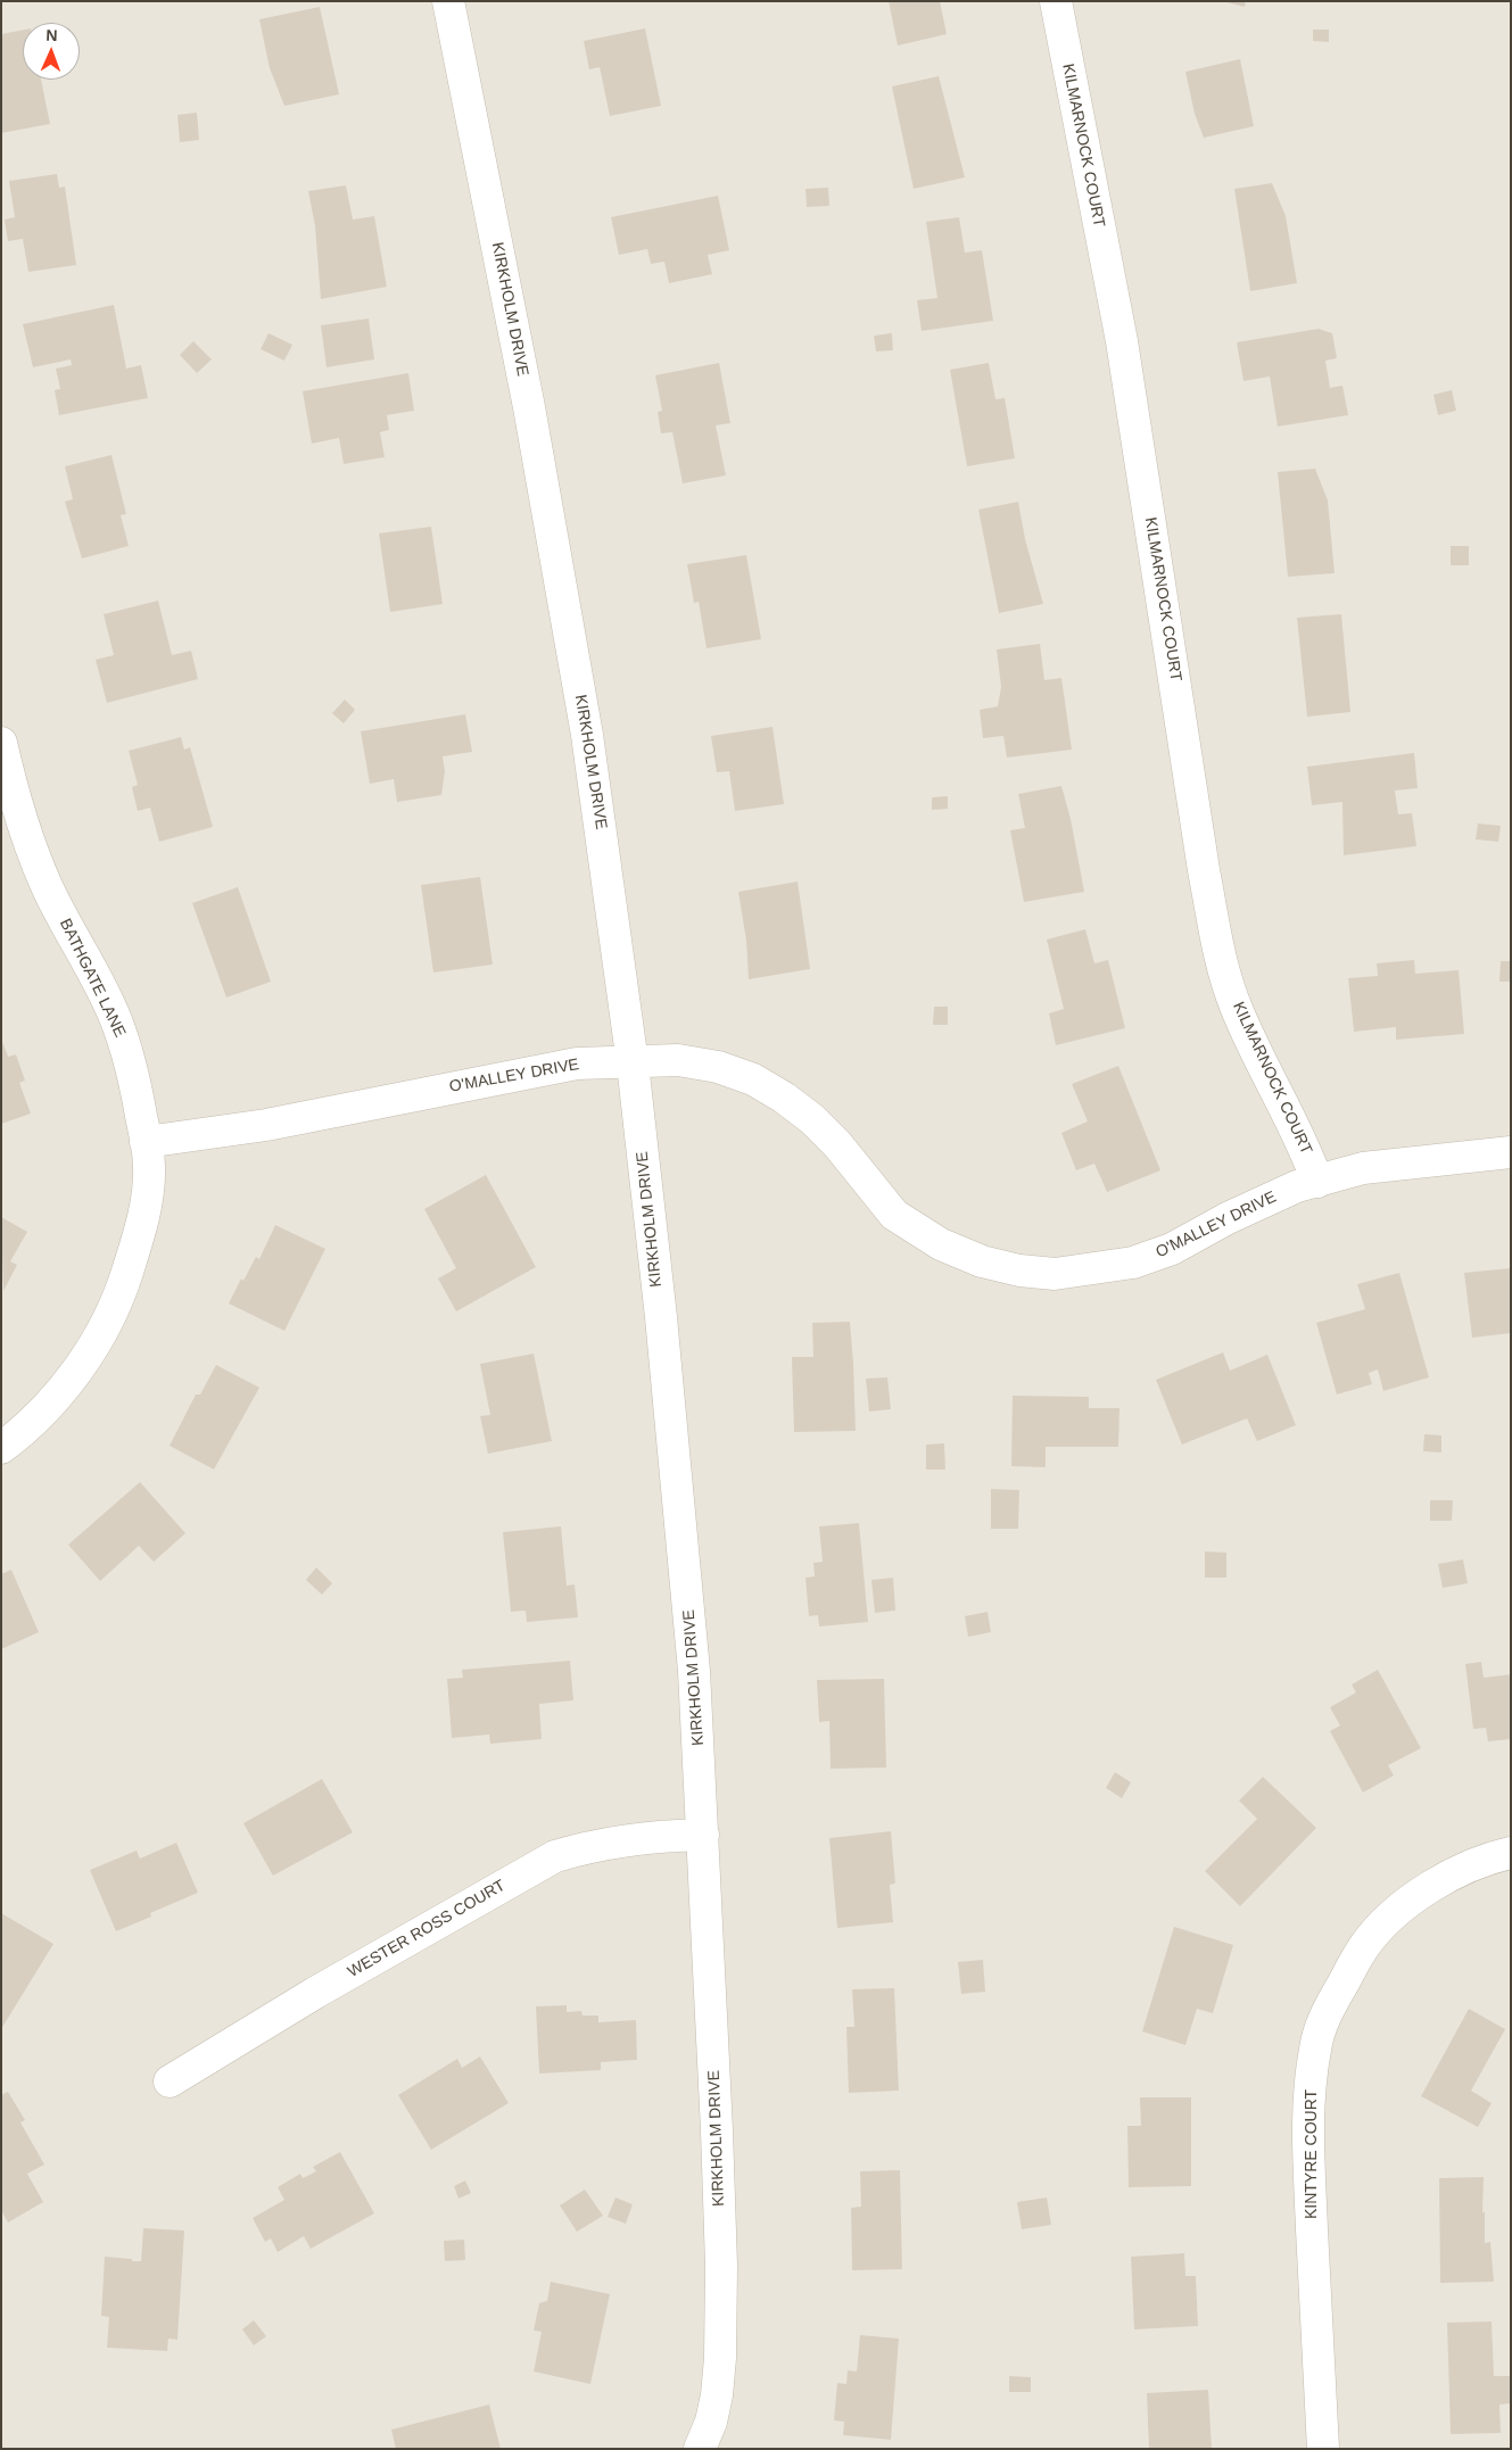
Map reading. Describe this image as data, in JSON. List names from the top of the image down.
{
  "streets": {
    "street": [
      "KILMARNOCK COURT",
      "KIRKHOLM DRIVE",
      "BATHGATE LANE",
      "O'MALLEY DRIVE",
      "WESTER ROSS COURT",
      "KINTYRE COURT"
    ]
  },
  "crossings": [
    ["KILMARNOCK COURT", "O'MALLEY DRIVE"],
    ["KIRKHOLM DRIVE", "O'MALLEY DRIVE"],
    ["KIRKHOLM DRIVE", "WESTER ROSS COURT"],
    ["BATHGATE LANE", "O'MALLEY DRIVE"]
  ],
  "north": "top"
}
